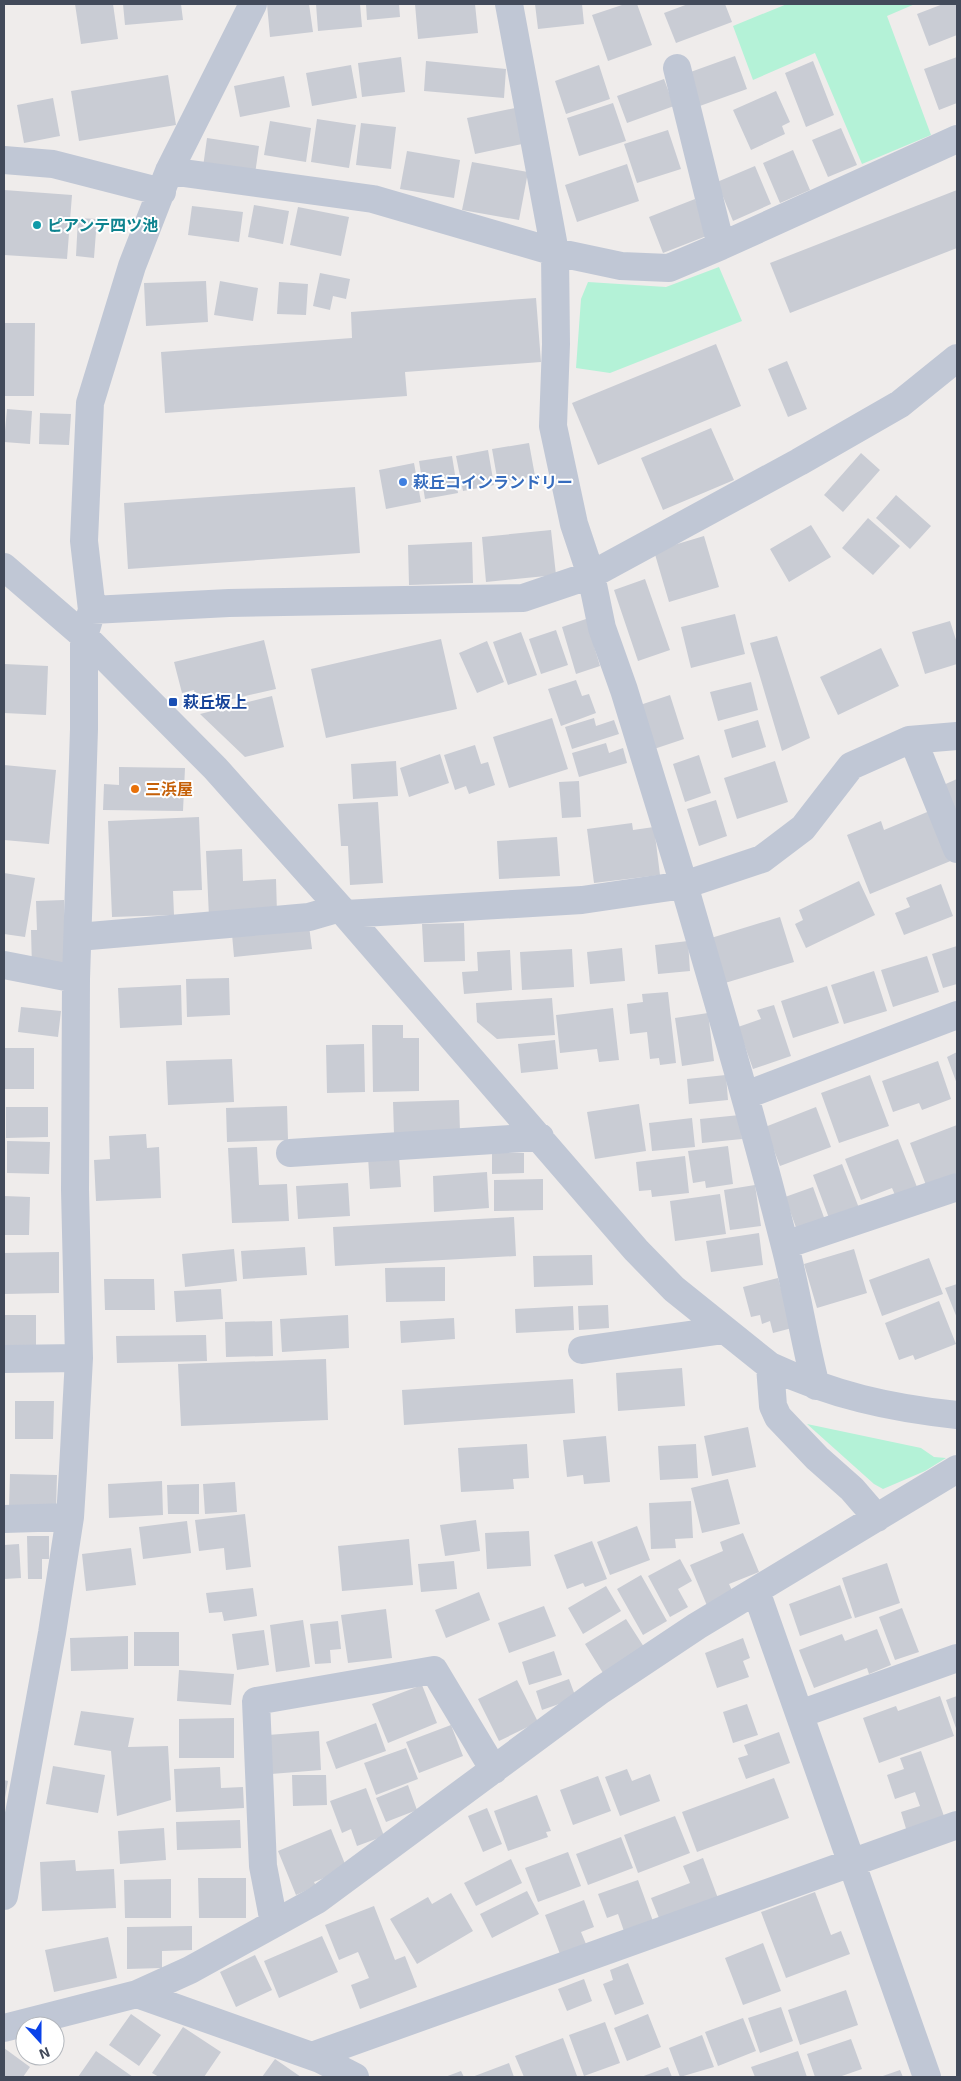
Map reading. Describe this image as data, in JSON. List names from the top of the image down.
{
  "places": {
    "other": ["ピアンテ四ツ池", "萩丘コインランドリー", "三浜屋"],
    "transit": ["萩丘坂上"]
  },
  "north": "bottom"
}
